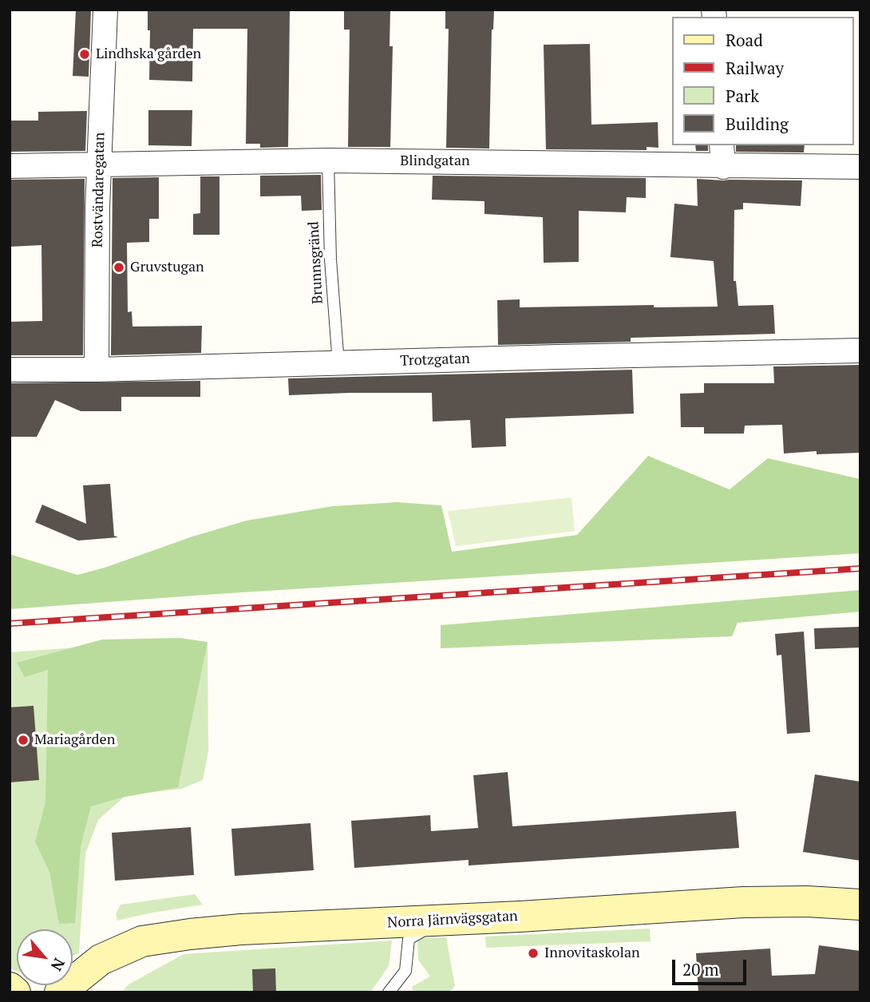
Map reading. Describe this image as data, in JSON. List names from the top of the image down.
{
  "streets": {
    "street": [
      "Blindgatan",
      "Rostvändaregatan",
      "Trotzgatan",
      "Norra Järnvägsgatan"
    ],
    "lane": ["Brunnsgränd"]
  },
  "crossings": [
    ["Blindgatan", "Rostvändaregatan"],
    ["Blindgatan", "Brunnsgränd"],
    ["Rostvändaregatan", "Trotzgatan"],
    ["Brunnsgränd", "Trotzgatan"]
  ],
  "places": [
    "Lindhska gården",
    "Gruvstugan",
    "Mariagården",
    "Innovitaskolan"
  ],
  "legend": [
    "Road",
    "Railway",
    "Park",
    "Building"
  ],
  "scale_bar": "20 m",
  "north": "bottom right"
}
